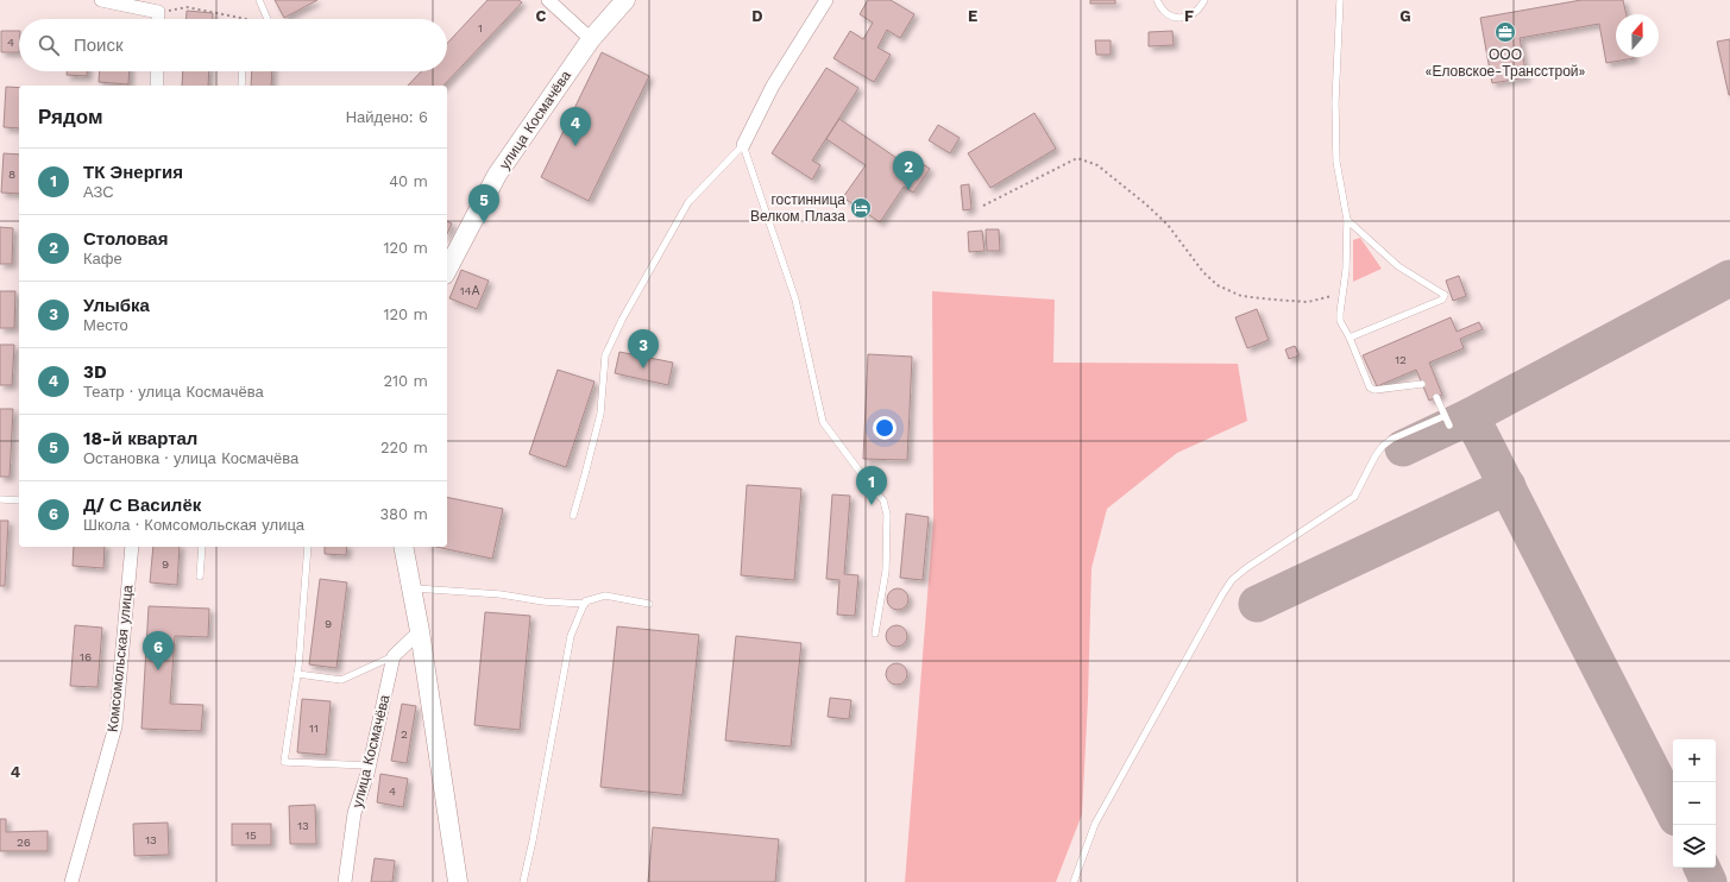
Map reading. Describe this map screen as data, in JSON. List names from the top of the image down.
{
  "streets": {
    "main road": ["улица Космачёва"],
    "street": ["Комсомольская улица"]
  },
  "places": {
    "office": ["ООО «Еловское-Трансстрой»"],
    "hotel": ["гостинница Велком Плаза"]
  },
  "house_numbers": [
    "1",
    "4",
    "8",
    "14А",
    "12",
    "9",
    "9",
    "16",
    "11",
    "2",
    "4",
    "13",
    "15",
    "13",
    "26"
  ],
  "north": "top",
  "page": {
    "search": "Поиск",
    "heading": ["Рядом", "Найдено: 6"],
    "pins": [
      "4",
      "2",
      "5",
      "3",
      "1",
      "6"
    ],
    "list": [
      {
        "mark": "1",
        "name": "ТК Энергия",
        "note": "АЗС",
        "value": "40 m"
      },
      {
        "mark": "2",
        "name": "Столовая",
        "note": "Кафе",
        "value": "120 m"
      },
      {
        "mark": "3",
        "name": "Улыбка",
        "note": "Место",
        "value": "120 m"
      },
      {
        "mark": "4",
        "name": "3D",
        "note": "Театр · улица Космачёва",
        "value": "210 m"
      },
      {
        "mark": "5",
        "name": "18-й квартал",
        "note": "Остановка · улица Космачёва",
        "value": "220 m"
      },
      {
        "mark": "6",
        "name": "Д/ С Василёк",
        "note": "Школа · Комсомольская улица",
        "value": "380 m"
      }
    ],
    "map_buttons": ["+", "−"]
  },
  "grid": {
    "columns": [
      "C",
      "D",
      "E",
      "F",
      "G"
    ],
    "rows": ["4"]
  }
}
